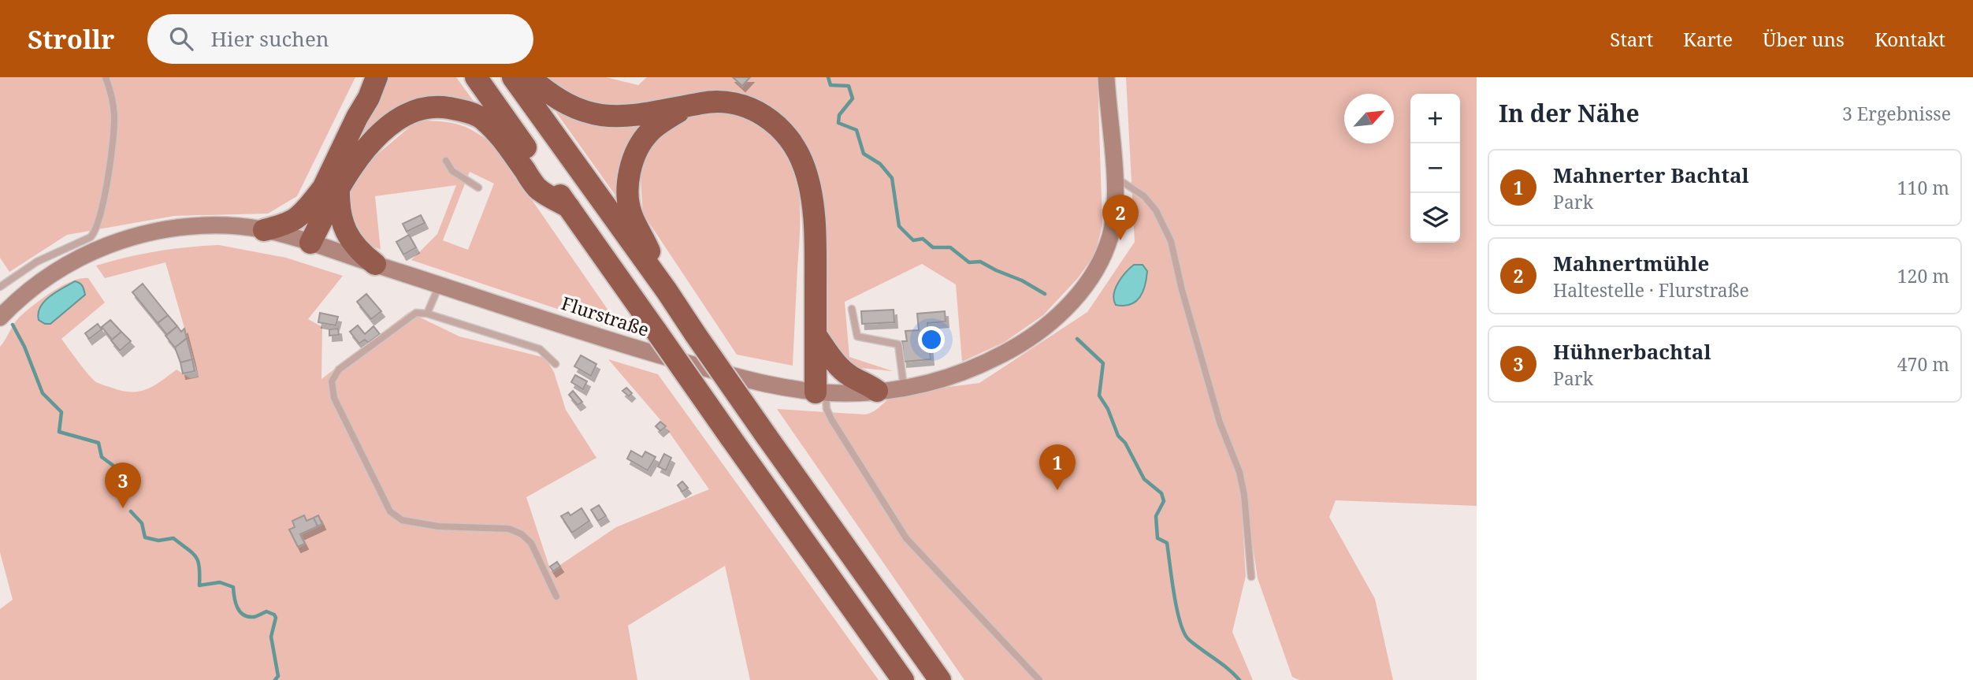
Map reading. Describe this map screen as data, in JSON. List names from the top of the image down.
{
  "streets": {
    "main road": ["Flurstraße"]
  },
  "north": "top right",
  "page": {
    "header": "Strollr",
    "search": "Hier suchen",
    "nav": [
      "Start",
      "Karte",
      "Über uns",
      "Kontakt"
    ],
    "heading": ["In der Nähe", "3 Ergebnisse"],
    "map_buttons": ["+", "−"],
    "list": [
      {
        "mark": "1",
        "name": "Mahnerter Bachtal",
        "note": "Park",
        "value": "110 m"
      },
      {
        "mark": "2",
        "name": "Mahnertmühle",
        "note": "Haltestelle · Flurstraße",
        "value": "120 m"
      },
      {
        "mark": "3",
        "name": "Hühnerbachtal",
        "note": "Park",
        "value": "470 m"
      }
    ],
    "pins": ["2", "1", "3"]
  }
}
